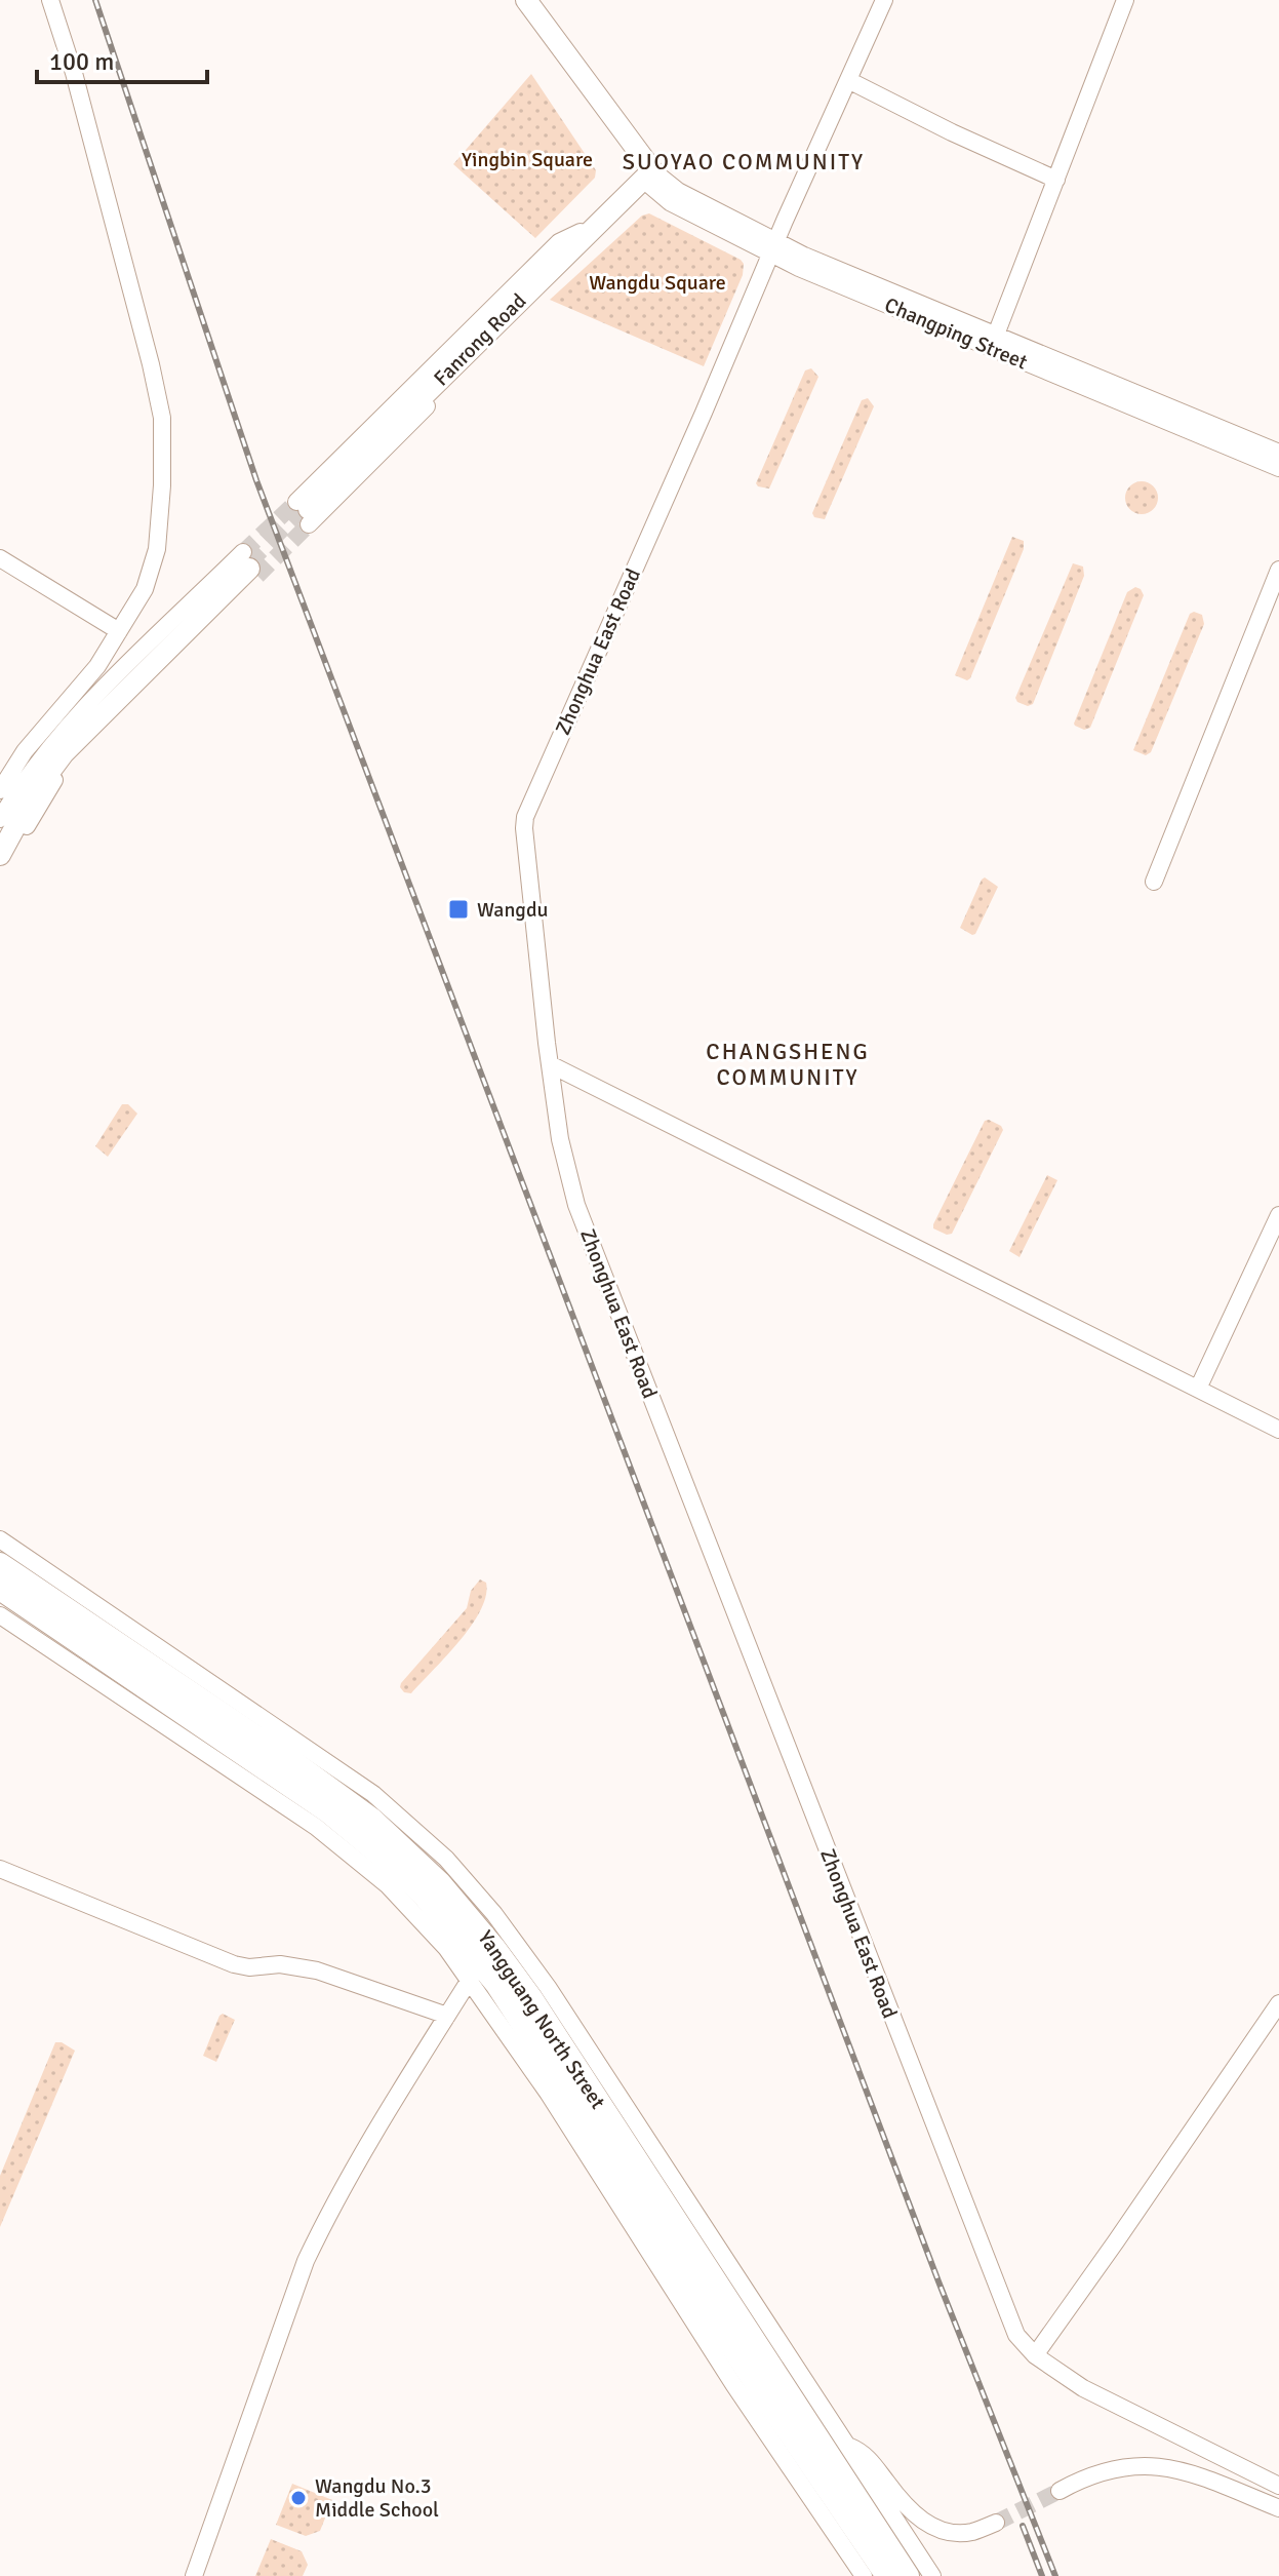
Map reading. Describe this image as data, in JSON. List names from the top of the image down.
{
  "streets": {
    "highway": ["Yangguang North Street"],
    "main road": ["Fanrong Road"],
    "street": ["Changping Street", "Zhonghua East Road"]
  },
  "crossings": [
    ["Changping Street", "Fanrong Road"],
    ["Changping Street", "Zhonghua East Road"]
  ],
  "districts": ["SUOYAO COMMUNITY", "CHANGSHENG COMMUNITY"],
  "parks": ["Yingbin Square", "Wangdu Square"],
  "places": {
    "transit": ["Wangdu"],
    "other": ["Wangdu No.3 Middle School"]
  },
  "scale_bar": "100 m"
}
